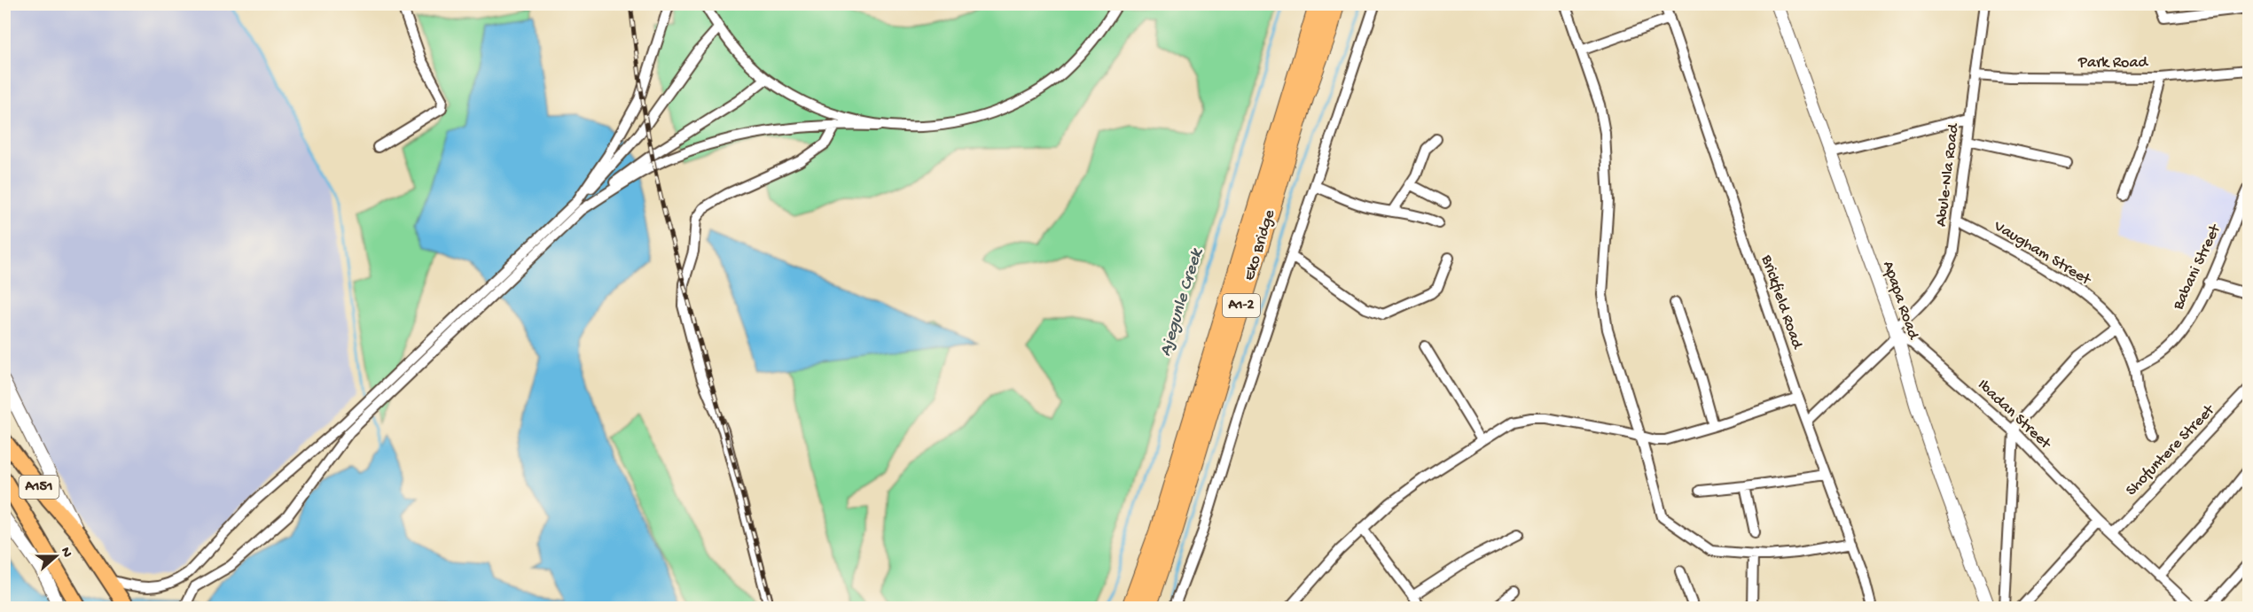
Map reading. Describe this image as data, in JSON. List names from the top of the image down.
{
  "streets": {
    "highway": ["Eko Bridge", "A1-2"],
    "main road": ["A151"],
    "street": [
      "Park Road",
      "Abule-Nla Road",
      "Vaugham Street",
      "Babani Street",
      "Apapa Road",
      "Brickfield Road",
      "Ibadan Street",
      "Shofuntere Street"
    ]
  },
  "crossings": [
    ["Park Road", "Abule-Nla Road"],
    ["Abule-Nla Road", "Vaugham Street"],
    ["Abule-Nla Road", "Apapa Road"],
    ["Abule-Nla Road", "Ibadan Street"],
    ["Vaugham Street", "Babani Street"],
    ["Apapa Road", "Ibadan Street"],
    ["Ibadan Street", "Shofuntere Street"]
  ],
  "water": ["Ajegunle Creek"],
  "north": "right"
}
